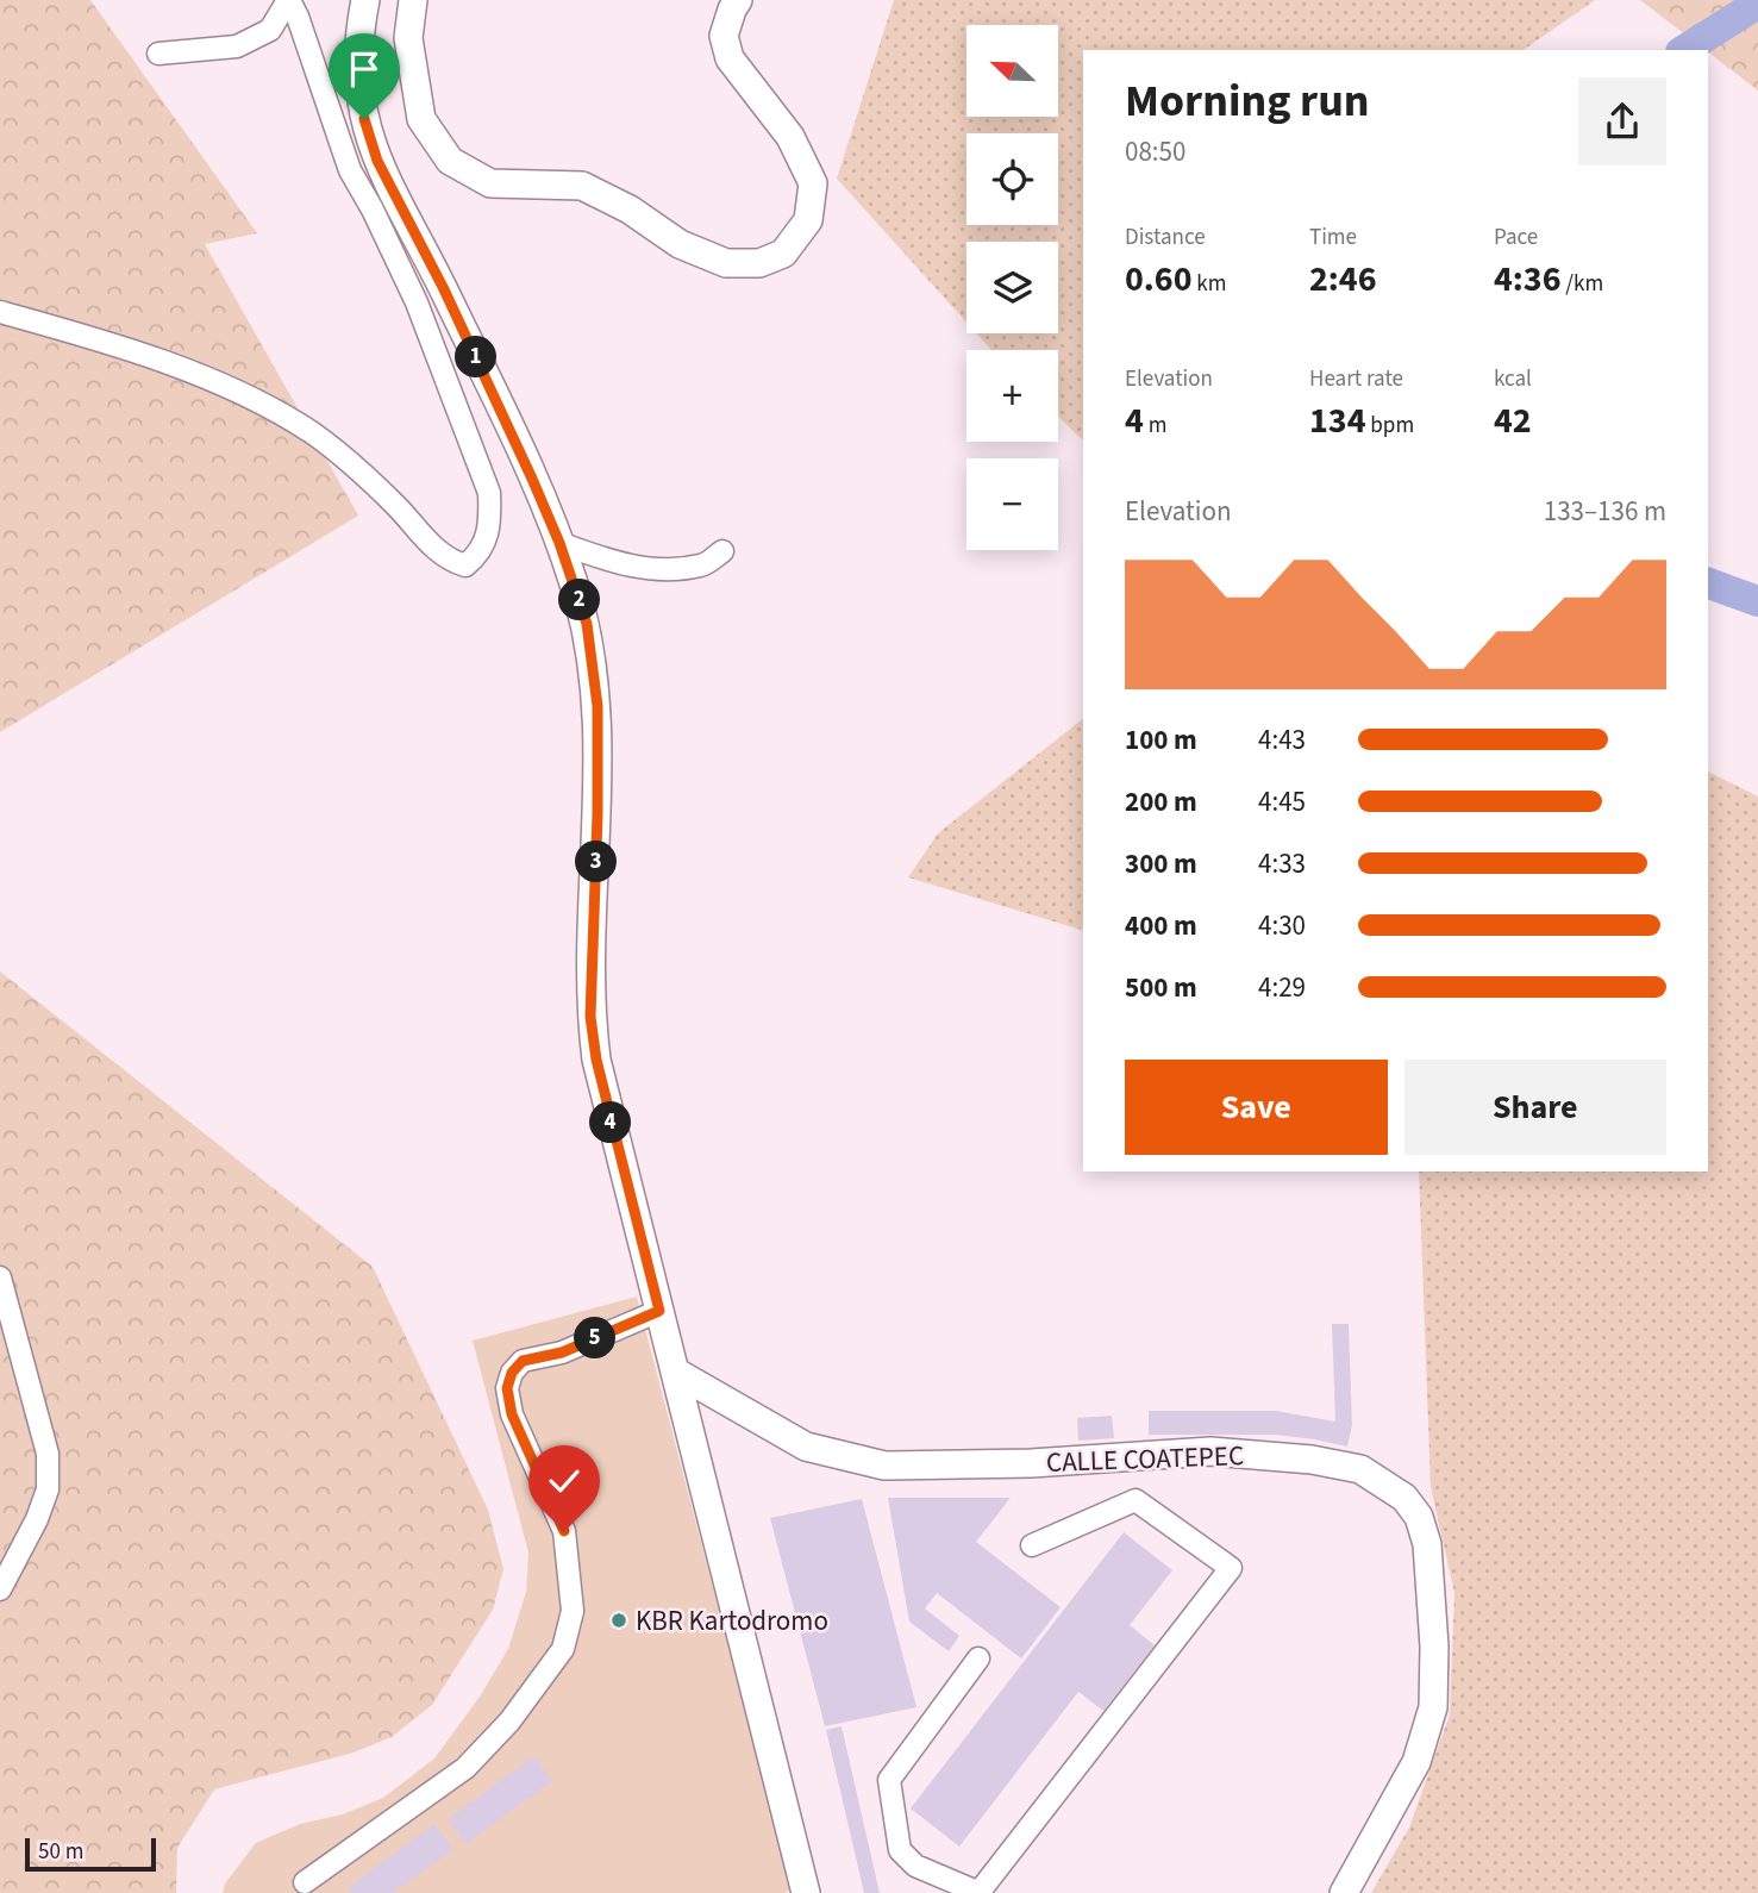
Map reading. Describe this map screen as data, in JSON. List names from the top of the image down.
{
  "streets": {
    "main road": ["CALLE COATEPEC"]
  },
  "places": ["KBR Kartodromo"],
  "scale_bar": "50 m",
  "north": "top left",
  "page": {
    "map_buttons": ["+", "−"],
    "heading": ["Morning run", "08:50"],
    "stats": [
      ["Distance", "0.60 km"],
      ["Time", "2:46"],
      ["Pace", "4:36 /km"],
      ["Elevation", "4 m"],
      ["Heart rate", "134 bpm"],
      ["kcal", "42"]
    ],
    "pins": [
      "1",
      "2",
      "3",
      "4",
      "5"
    ],
    "chart": ["Elevation", "133–136 m"],
    "list": [
      {
        "name": "100 m",
        "note": "4:43"
      },
      {
        "name": "200 m",
        "note": "4:45"
      },
      {
        "name": "300 m",
        "note": "4:33"
      },
      {
        "name": "400 m",
        "note": "4:30"
      },
      {
        "name": "500 m",
        "note": "4:29"
      }
    ],
    "buttons": ["Save", "Share"],
    "scale": "50 m"
  }
}
